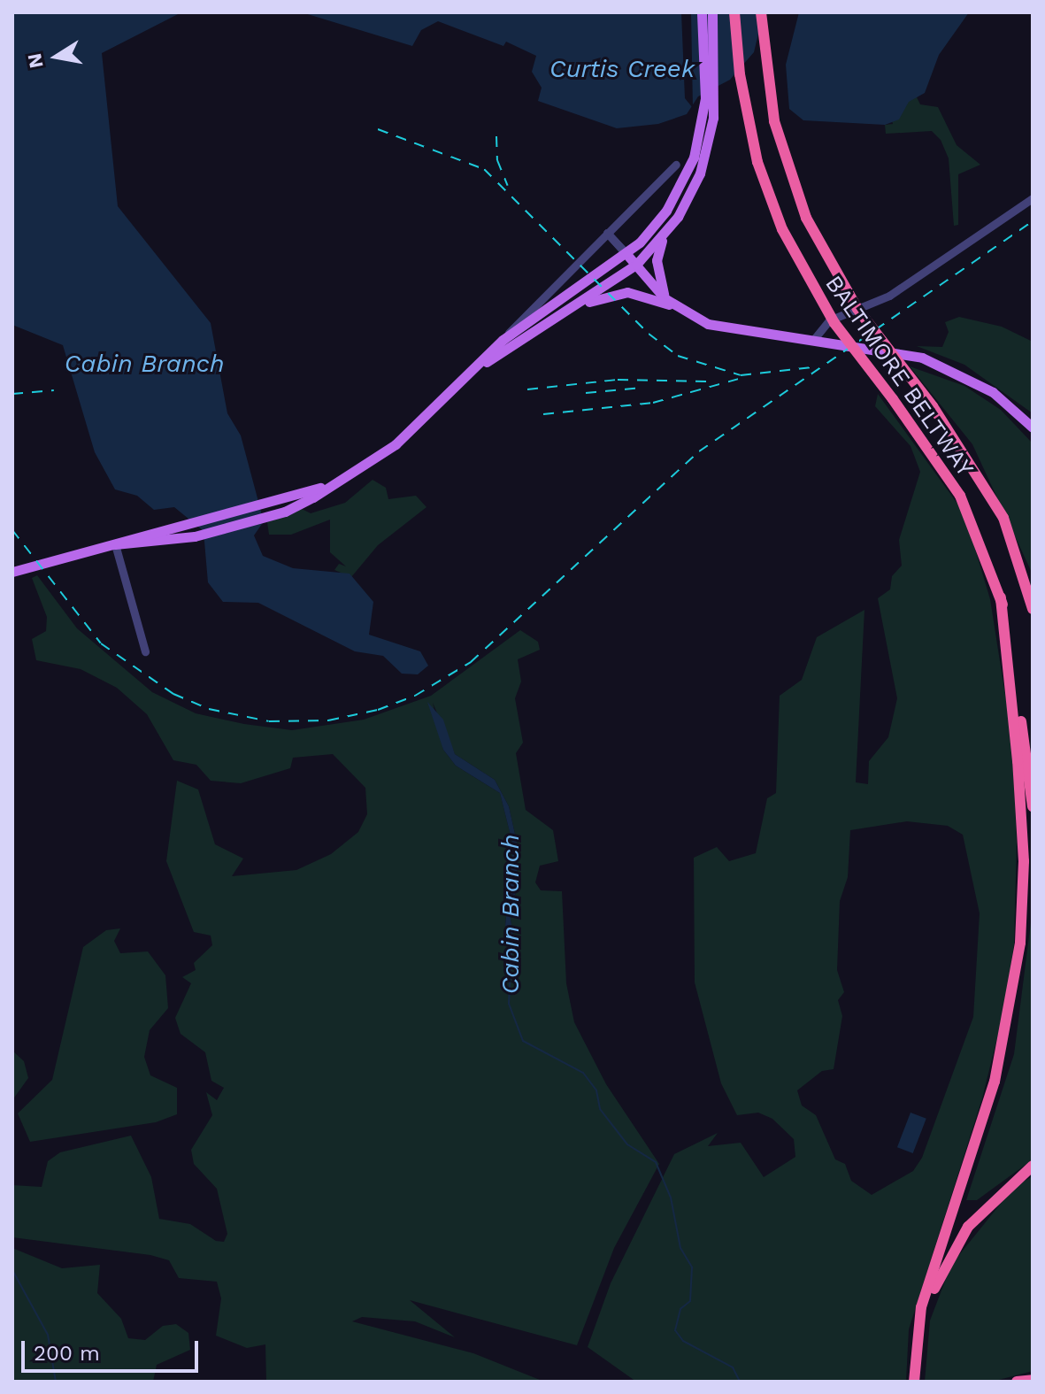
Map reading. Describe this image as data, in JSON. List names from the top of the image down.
{
  "streets": {
    "highway": ["BALTIMORE BELTWAY"]
  },
  "water": ["Curtis Creek", "Cabin Branch"],
  "scale_bar": "200 m",
  "north": "left"
}
